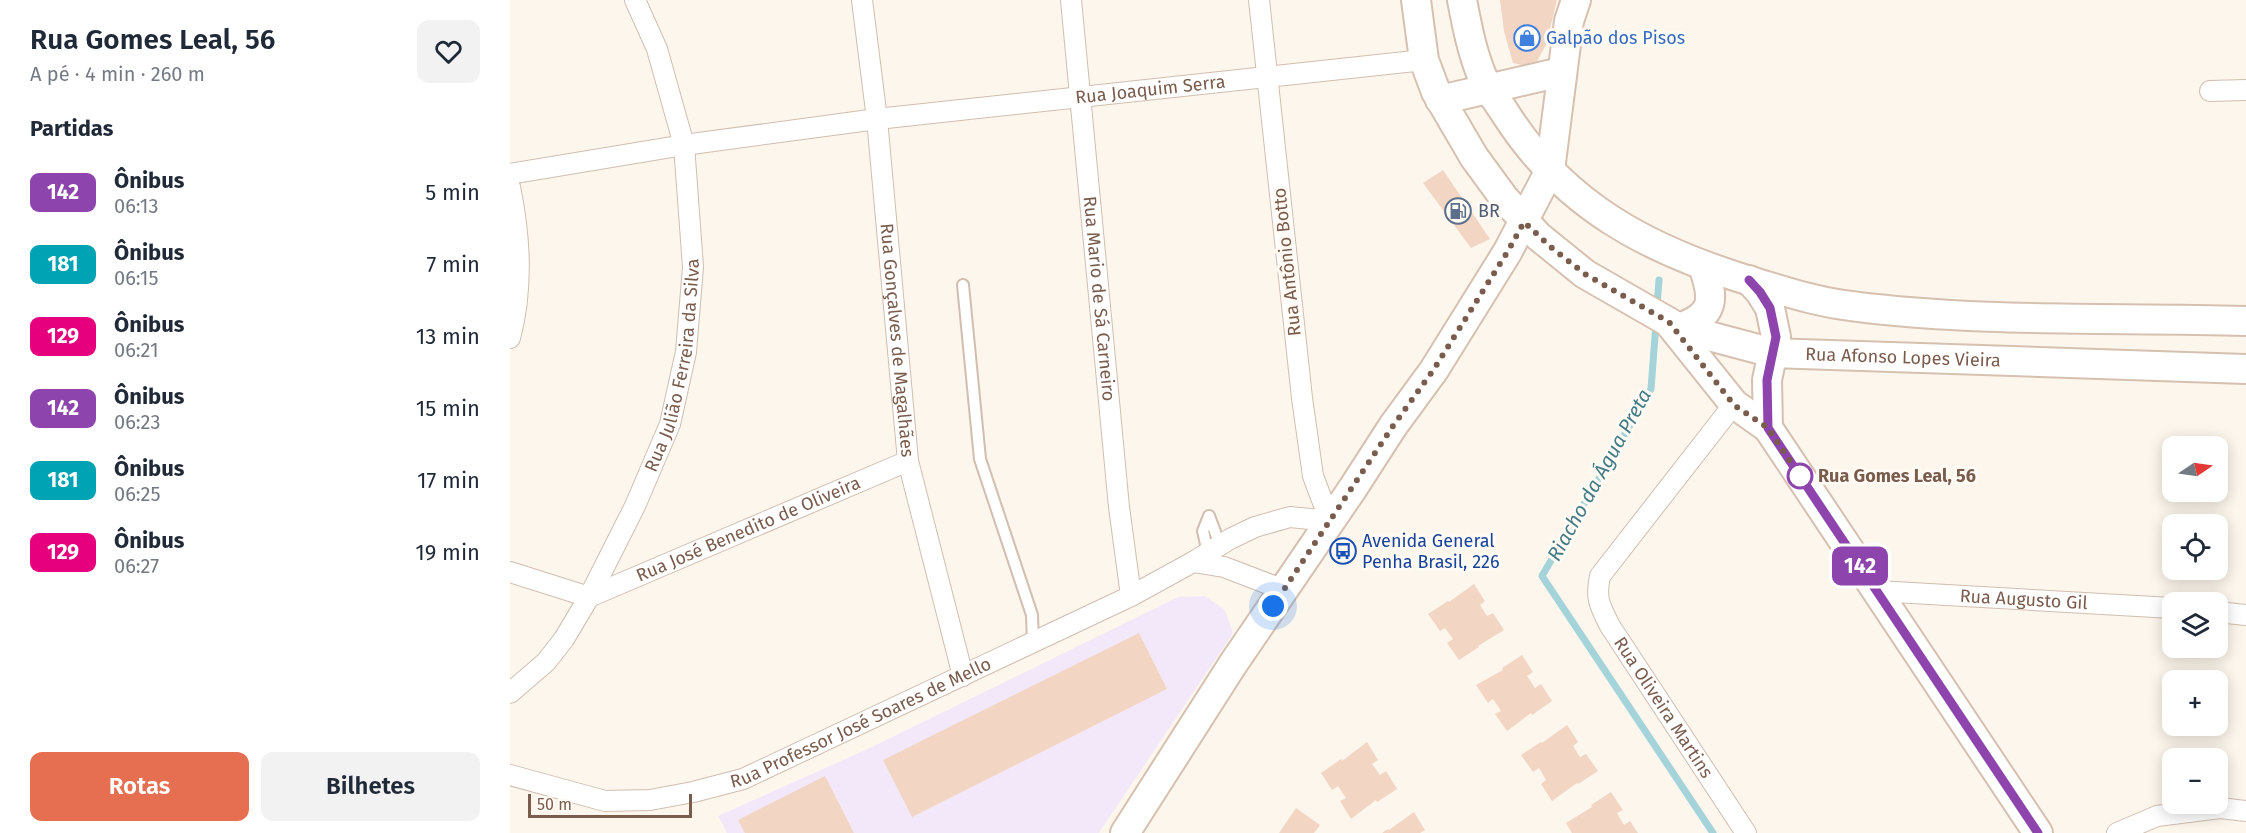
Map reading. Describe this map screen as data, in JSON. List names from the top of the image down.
{
  "streets": {
    "main road": ["Rua Afonso Lopes Vieira"],
    "street": [
      "Rua Joaquim Serra",
      "Rua Antônio Botto",
      "Rua Mario de Sá Carneiro",
      "Rua Gonçalves de Magalhães",
      "Rua Julião Ferreira da Silva",
      "Rua José Benedito de Oliveira",
      "Rua Augusto Gil",
      "Rua Oliveira Martins",
      "Rua Professor José Soares de Mello"
    ]
  },
  "crossings": [
    ["Rua Joaquim Serra", "Rua Antônio Botto"],
    ["Rua Joaquim Serra", "Rua Mario de Sá Carneiro"],
    ["Rua Joaquim Serra", "Rua Gonçalves de Magalhães"],
    ["Rua Joaquim Serra", "Rua Afonso Lopes Vieira"],
    ["Rua Joaquim Serra", "Rua Julião Ferreira da Silva"],
    ["Rua Antônio Botto", "Rua Professor José Soares de Mello"],
    ["Rua Mario de Sá Carneiro", "Rua Professor José Soares de Mello"],
    ["Rua Gonçalves de Magalhães", "Rua José Benedito de Oliveira"],
    ["Rua Gonçalves de Magalhães", "Rua Professor José Soares de Mello"],
    ["Rua Julião Ferreira da Silva", "Rua José Benedito de Oliveira"]
  ],
  "water": ["Riacho da Água Preta"],
  "places": {
    "shop": ["Galpão dos Pisos"],
    "fuel station": ["BR"],
    "other": ["Rua Gomes Leal, 56"],
    "bus stop": ["Avenida General Penha Brasil, 226"]
  },
  "lines": ["bus line 142"],
  "scale_bar": "50 m",
  "north": "right",
  "page": {
    "heading": [
      ["Rua Gomes Leal, 56", "A pé · 4 min · 260 m"],
      "Partidas"
    ],
    "on_map": "142",
    "list": [
      {
        "mark": "142",
        "name": "Ônibus",
        "note": "06:13",
        "value": "5 min"
      },
      {
        "mark": "181",
        "name": "Ônibus",
        "note": "06:15",
        "value": "7 min"
      },
      {
        "mark": "129",
        "name": "Ônibus",
        "note": "06:21",
        "value": "13 min"
      },
      {
        "mark": "142",
        "name": "Ônibus",
        "note": "06:23",
        "value": "15 min"
      },
      {
        "mark": "181",
        "name": "Ônibus",
        "note": "06:25",
        "value": "17 min"
      },
      {
        "mark": "129",
        "name": "Ônibus",
        "note": "06:27",
        "value": "19 min"
      }
    ],
    "map_buttons": ["+", "−"],
    "buttons": ["Rotas", "Bilhetes"],
    "scale": "50 m"
  }
}
